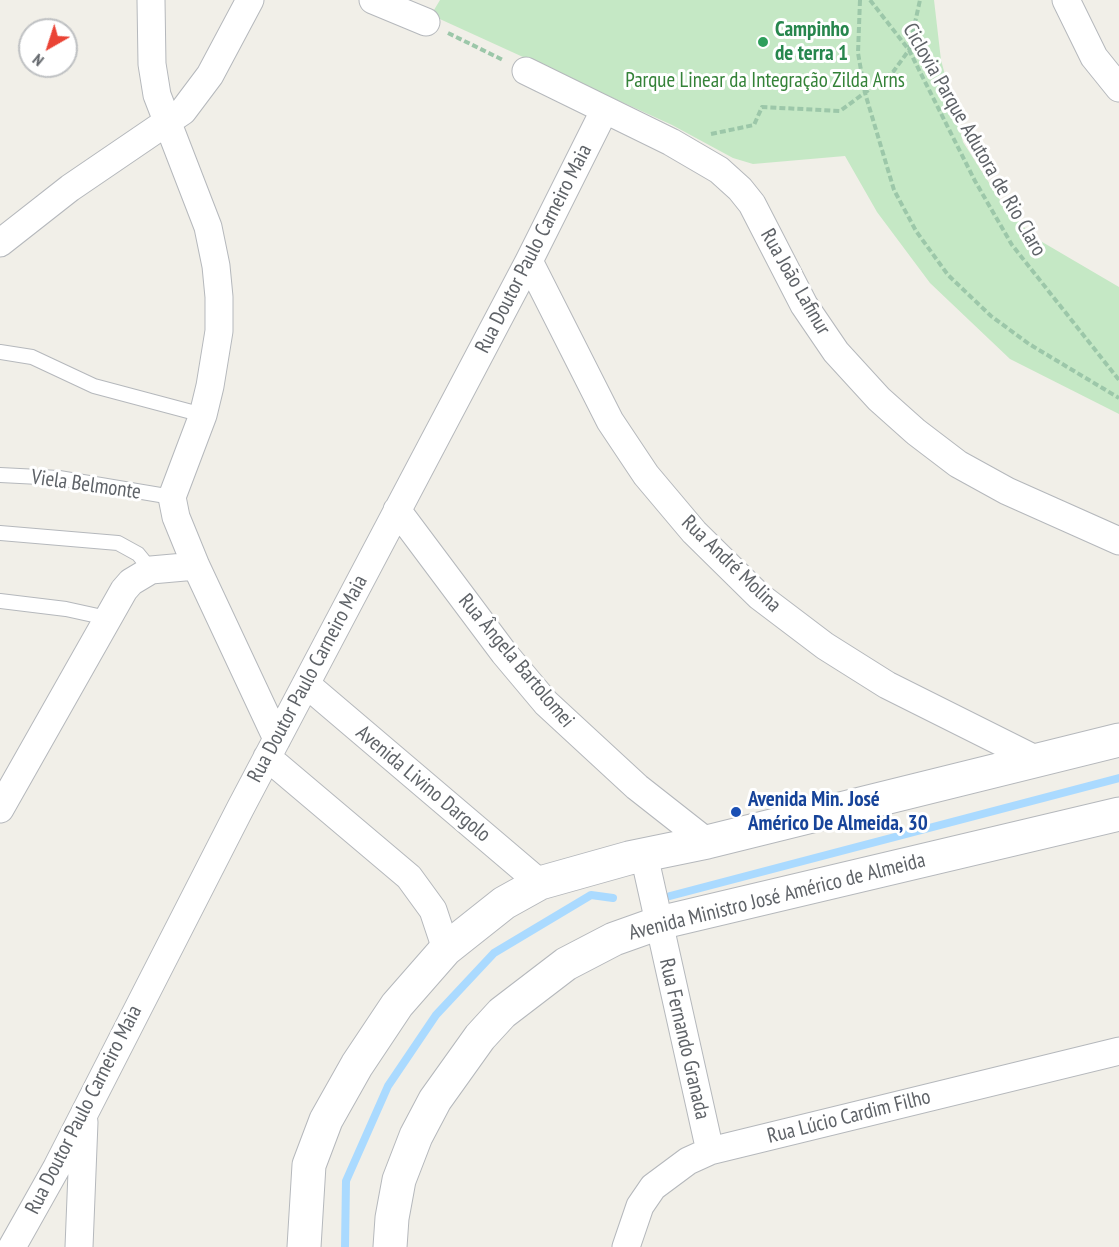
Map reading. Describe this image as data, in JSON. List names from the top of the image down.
{
  "streets": {
    "street": [
      "Rua Doutor Paulo Carneiro Maia",
      "Rua João Lafinur",
      "Rua André Molina",
      "Rua Ângela Bartolomei",
      "Avenida Livino Dargolo",
      "Avenida Ministro José Américo de Almeida",
      "Rua Fernando Granada",
      "Rua Lúcio Cardim Filho"
    ],
    "lane": ["Viela Belmonte"],
    "path": ["Ciclovia Parque Adutora de Rio Claro"]
  },
  "crossings": [
    ["Rua Doutor Paulo Carneiro Maia", "Rua João Lafinur"],
    ["Rua Doutor Paulo Carneiro Maia", "Rua André Molina"],
    ["Rua Doutor Paulo Carneiro Maia", "Rua Ângela Bartolomei"],
    ["Rua Doutor Paulo Carneiro Maia", "Avenida Livino Dargolo"],
    ["Avenida Ministro José Américo de Almeida", "Rua Fernando Granada"],
    ["Rua Fernando Granada", "Rua Lúcio Cardim Filho"]
  ],
  "parks": ["Parque Linear da Integração Zilda Arns"],
  "places": ["Campinho de terra 1", "Avenida Min. José Américo De Almeida, 30"],
  "north": "bottom left"
}
